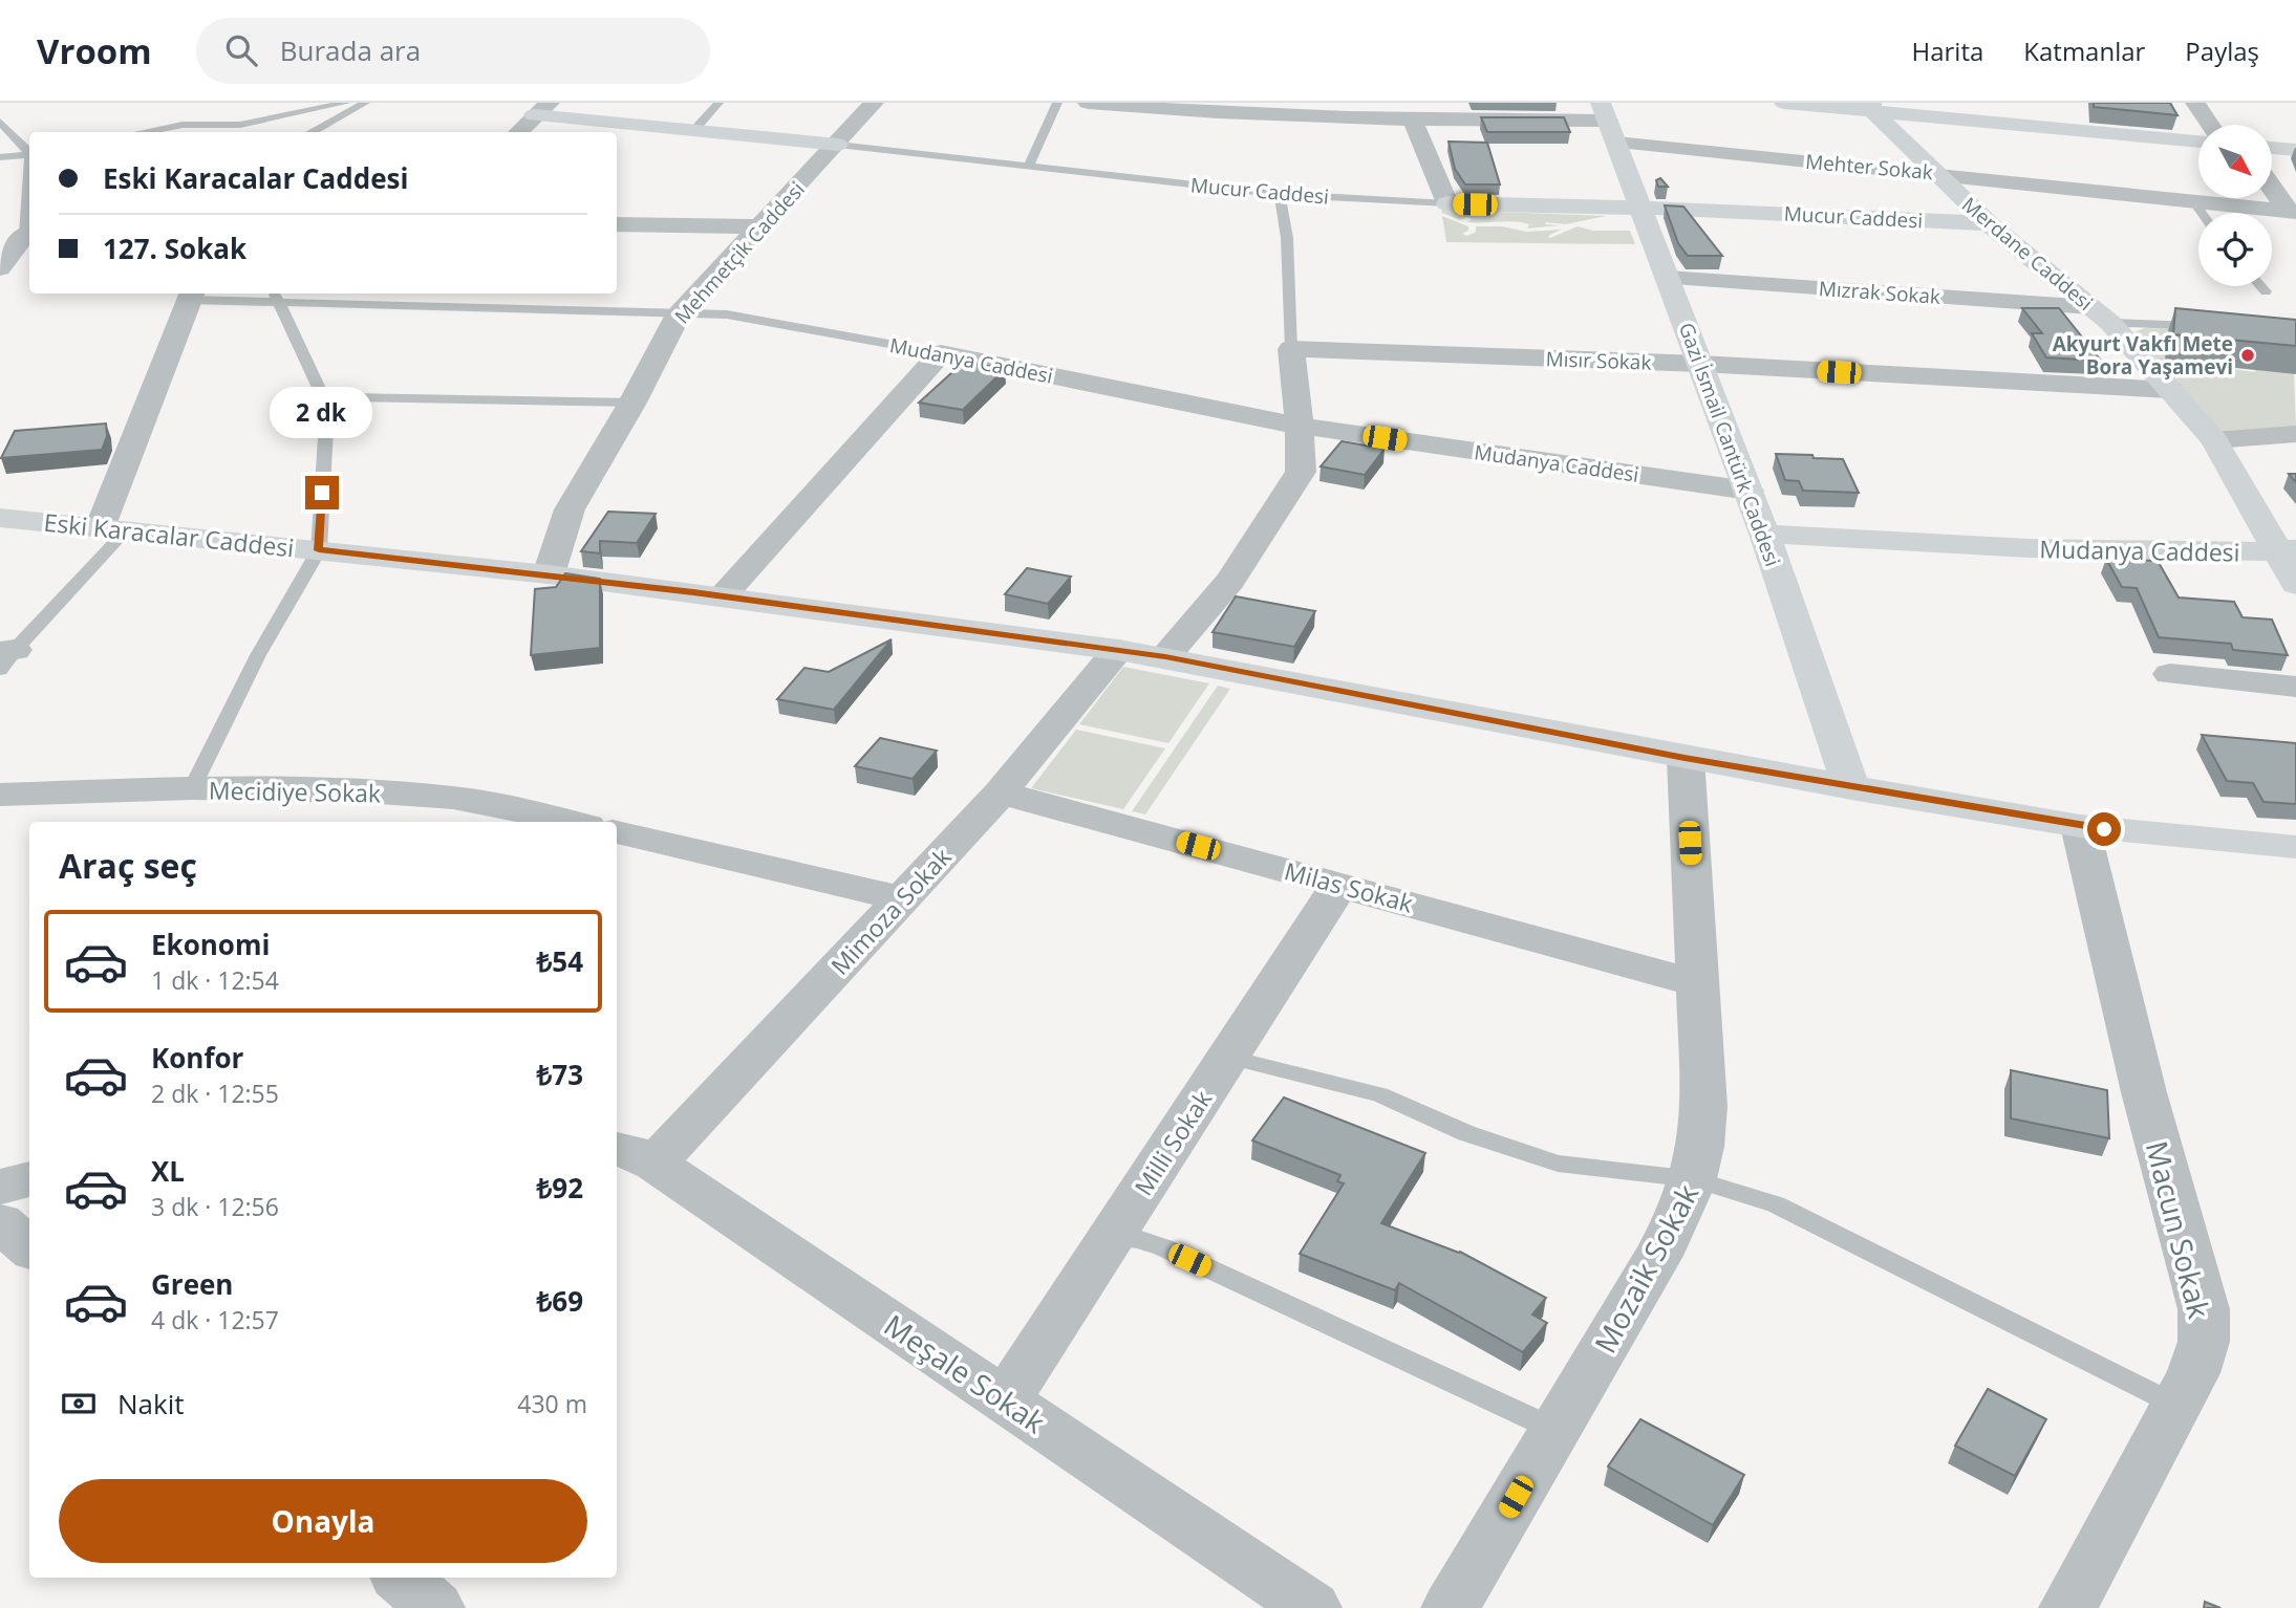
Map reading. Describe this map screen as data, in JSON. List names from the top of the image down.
{
  "streets": {
    "street": [
      "Mehter Sokak",
      "Mucur Caddesi",
      "Mehmetçik Caddesi",
      "Merdane Caddesi",
      "Mızrak Sokak",
      "Mudanya Caddesi",
      "Mısır Sokak",
      "Gazi İsmail Cantürk Caddesi",
      "Eski Karacalar Caddesi",
      "Mecidiye Sokak",
      "Milas Sokak",
      "Mimoza Sokak",
      "Milli Sokak",
      "Macun Sokak",
      "Mozaik Sokak",
      "Meşale Sokak"
    ]
  },
  "crossings": [
    ["Mehter Sokak", "Merdane Caddesi"],
    ["Mehter Sokak", "Gazi İsmail Cantürk Caddesi"],
    ["Mucur Caddesi", "Mehmetçik Caddesi"],
    ["Mucur Caddesi", "Merdane Caddesi"],
    ["Mucur Caddesi", "Gazi İsmail Cantürk Caddesi"],
    ["Mehmetçik Caddesi", "Mudanya Caddesi"],
    ["Mehmetçik Caddesi", "Eski Karacalar Caddesi"],
    ["Merdane Caddesi", "Mızrak Sokak"],
    ["Merdane Caddesi", "Mudanya Caddesi"],
    ["Merdane Caddesi", "Mısır Sokak"],
    ["Mızrak Sokak", "Gazi İsmail Cantürk Caddesi"],
    ["Mudanya Caddesi", "Gazi İsmail Cantürk Caddesi"],
    ["Mısır Sokak", "Gazi İsmail Cantürk Caddesi"],
    ["Gazi İsmail Cantürk Caddesi", "Eski Karacalar Caddesi"],
    ["Eski Karacalar Caddesi", "Mimoza Sokak"],
    ["Eski Karacalar Caddesi", "Macun Sokak"],
    ["Eski Karacalar Caddesi", "Mozaik Sokak"],
    ["Milas Sokak", "Mimoza Sokak"],
    ["Milas Sokak", "Milli Sokak"],
    ["Milas Sokak", "Mozaik Sokak"],
    ["Mimoza Sokak", "Meşale Sokak"],
    ["Milli Sokak", "Meşale Sokak"]
  ],
  "places": ["Akyurt Vakfı Mete Bora Yaşamevi"],
  "north": "bottom right",
  "page": {
    "header": "Vroom",
    "search": "Burada ara",
    "nav": ["Harita", "Katmanlar", "Paylaş"],
    "banner": ["Eski Karacalar Caddesi", "127. Sokak"],
    "bubble": "2 dk",
    "heading": "Araç seç",
    "list": [
      {
        "name": "Ekonomi",
        "note": "1 dk · 12:54",
        "value": "₺54"
      },
      {
        "name": "Konfor",
        "note": "2 dk · 12:55",
        "value": "₺73"
      },
      {
        "name": "XL",
        "note": "3 dk · 12:56",
        "value": "₺92"
      },
      {
        "name": "Green",
        "note": "4 dk · 12:57",
        "value": "₺69"
      }
    ],
    "pay": ["Nakit", "430 m"],
    "buttons": "Onayla"
  }
}
